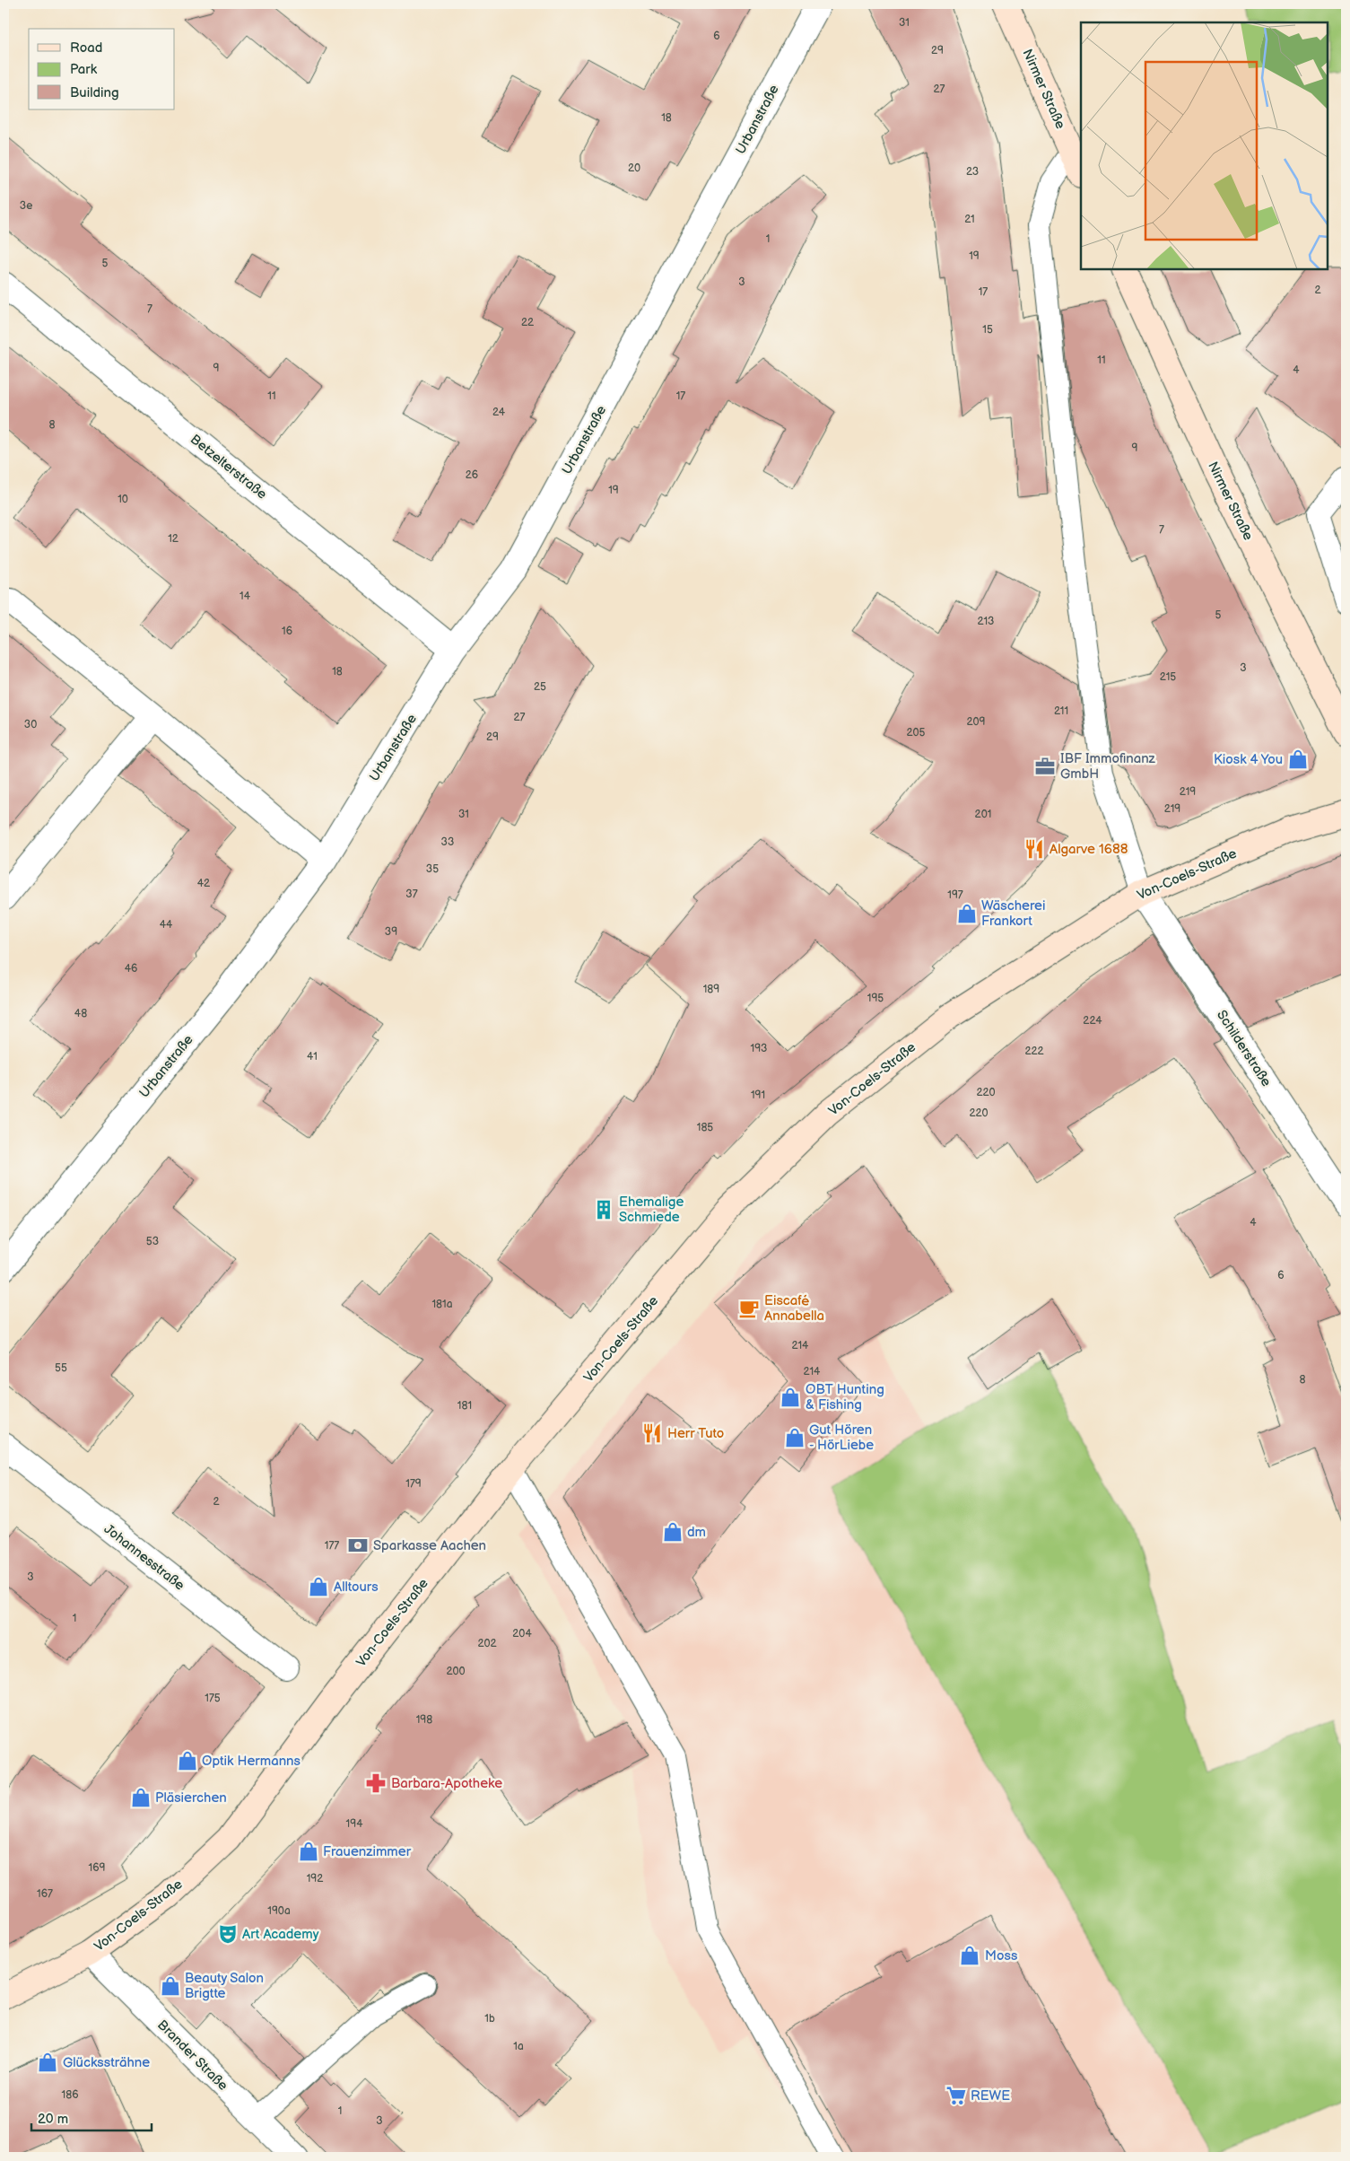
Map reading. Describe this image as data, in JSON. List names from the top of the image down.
{
  "streets": {
    "main road": ["Nirmer Straße", "Von-Coels-Straße"],
    "street": [
      "Urbanstraße",
      "Betzelterstraße",
      "Schilderstraße",
      "Johannesstraße",
      "Brander Straße"
    ]
  },
  "crossings": [
    ["Urbanstraße", "Betzelterstraße"],
    ["Von-Coels-Straße", "Schilderstraße"],
    ["Von-Coels-Straße", "Brander Straße"]
  ],
  "places": {
    "shop": [
      "Kiosk 4 You",
      "Wäscherei Frankort",
      "OBT Hunting & Fishing",
      "Gut Hören - HörLiebe",
      "dm",
      "Alltours",
      "Optik Hermanns",
      "Pläsierchen",
      "Frauenzimmer",
      "Moss",
      "Beauty Salon Brigtte",
      "Glückssträhne"
    ],
    "office": ["IBF Immofinanz GmbH"],
    "restaurant": ["Algarve 1688", "Herr Tuto"],
    "building": ["Ehemalige Schmiede"],
    "cafe": ["Eiscafé Annabella"],
    "bank": ["Sparkasse Aachen"],
    "pharmacy": ["Barbara-Apotheke"],
    "theatre": ["Art Academy"],
    "supermarket": ["REWE"]
  },
  "house_numbers": [
    "31",
    "6",
    "29",
    "27",
    "18",
    "20",
    "23",
    "3e",
    "21",
    "1",
    "19",
    "5",
    "3",
    "2",
    "17",
    "7",
    "22",
    "15",
    "11",
    "9",
    "4",
    "11",
    "17",
    "24",
    "8",
    "9",
    "26",
    "19",
    "10",
    "7",
    "12",
    "14",
    "5",
    "213",
    "16",
    "3",
    "18",
    "215",
    "25",
    "211",
    "27",
    "209",
    "30",
    "205",
    "29",
    "219",
    "219",
    "31",
    "201",
    "33",
    "35",
    "42",
    "37",
    "197",
    "44",
    "39",
    "46",
    "189",
    "195",
    "48",
    "224",
    "193",
    "222",
    "41",
    "220",
    "191",
    "220",
    "185",
    "4",
    "53",
    "6",
    "181a",
    "214",
    "55",
    "214",
    "8",
    "181",
    "179",
    "2",
    "177",
    "3",
    "1",
    "204",
    "202",
    "200",
    "175",
    "198",
    "194",
    "169",
    "192",
    "167",
    "190a",
    "1b",
    "1a",
    "186",
    "1",
    "3"
  ],
  "legend": ["Road", "Park", "Building"],
  "scale_bar": "20 m"
}
